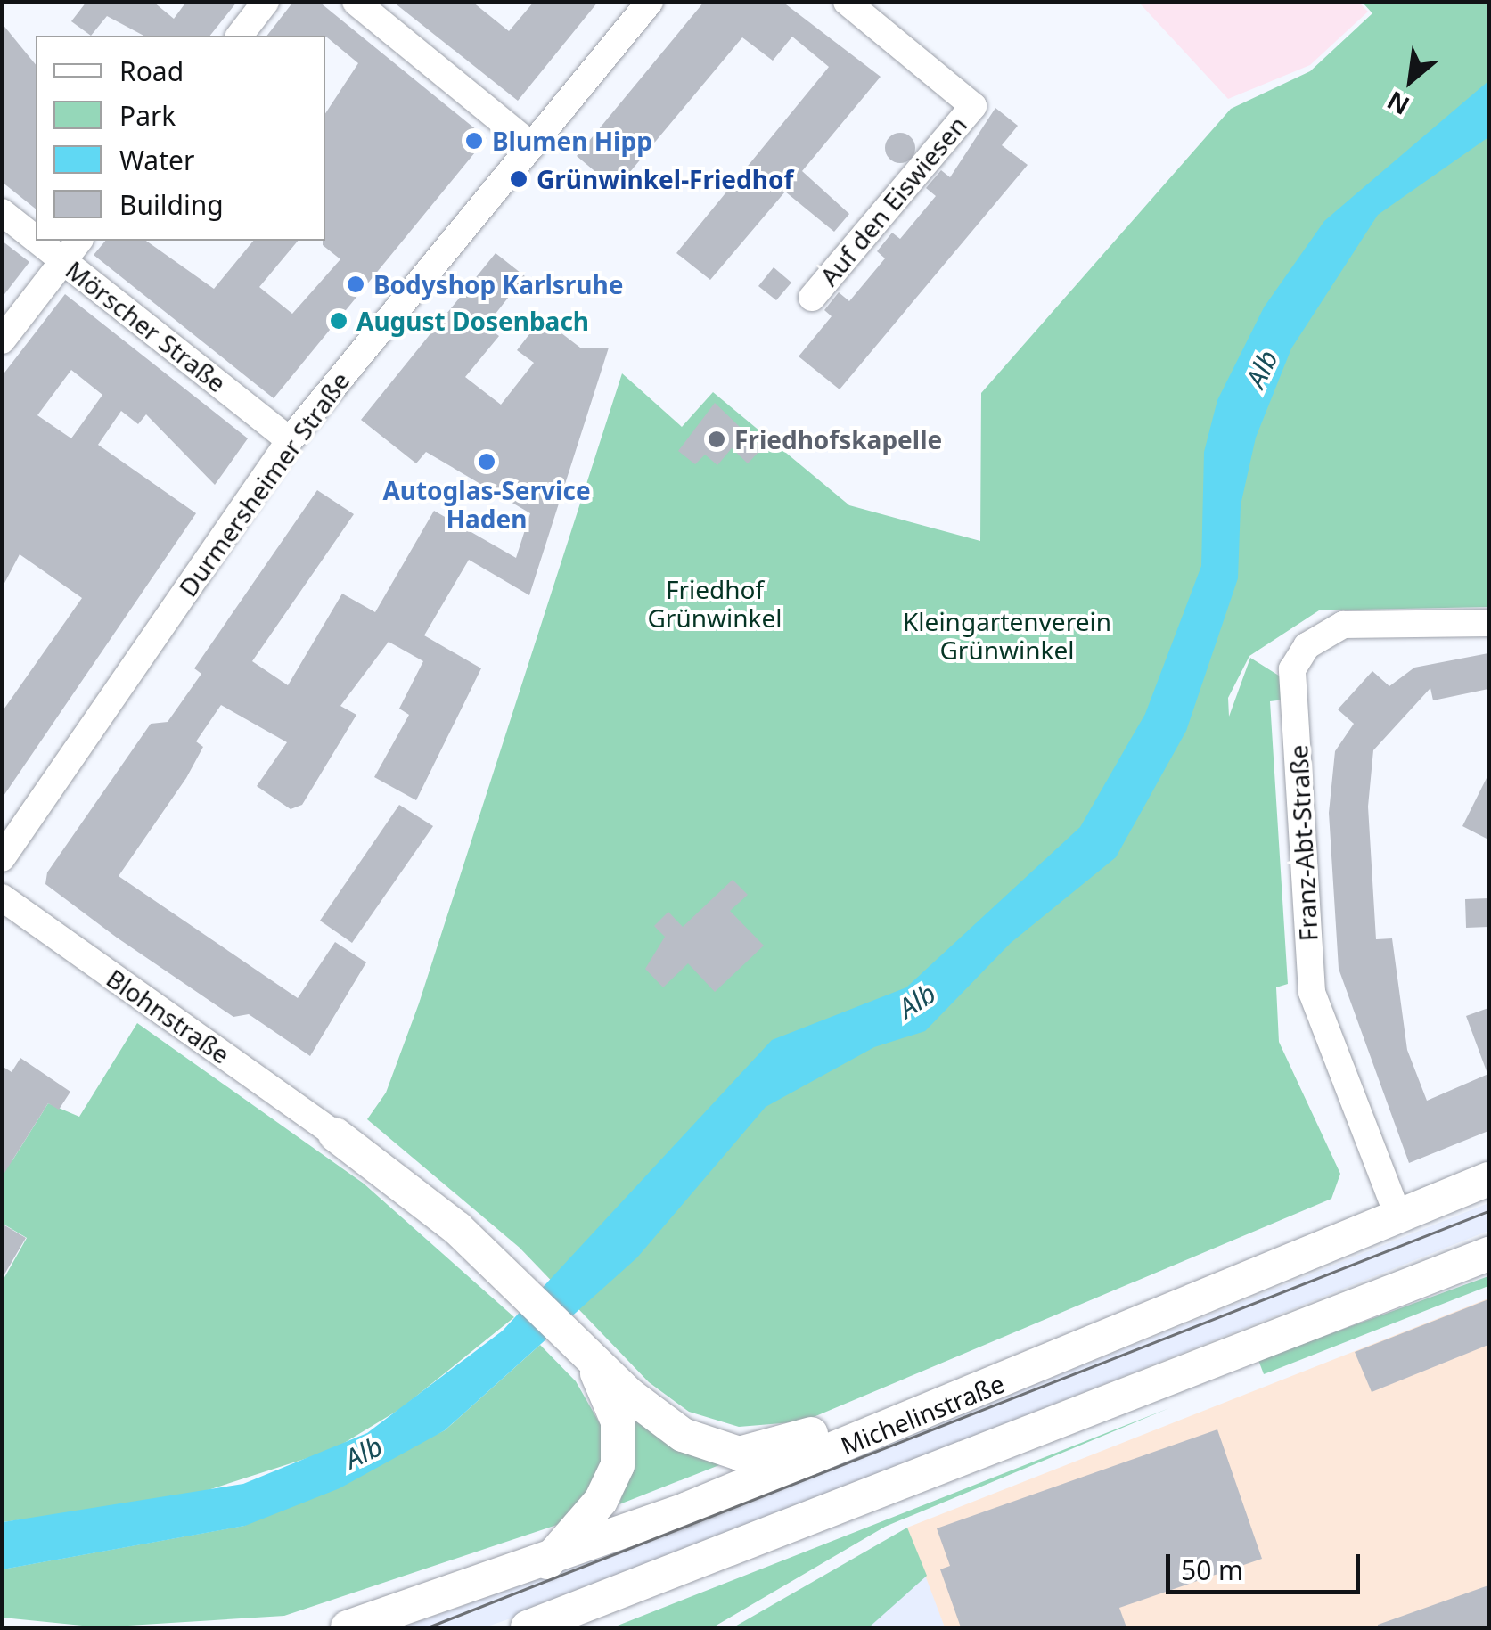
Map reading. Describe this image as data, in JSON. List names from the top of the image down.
{
  "streets": {
    "main road": ["Michelinstraße"],
    "street": [
      "Auf den Eiswiesen",
      "Mörscher Straße",
      "Durmersheimer Straße",
      "Franz-Abt-Straße",
      "Blohnstraße"
    ]
  },
  "crossings": [
    ["Mörscher Straße", "Durmersheimer Straße"],
    ["Franz-Abt-Straße", "Michelinstraße"]
  ],
  "water": ["Alb"],
  "parks": ["Friedhof Grünwinkel", "Kleingartenverein Grünwinkel"],
  "places": [
    "Blumen Hipp",
    "Grünwinkel-Friedhof",
    "Bodyshop Karlsruhe",
    "August Dosenbach",
    "Friedhofskapelle",
    "Autoglas-Service Haden"
  ],
  "legend": [
    "Road",
    "Park",
    "Water",
    "Building"
  ],
  "scale_bar": "50 m",
  "north": "bottom left"
}
